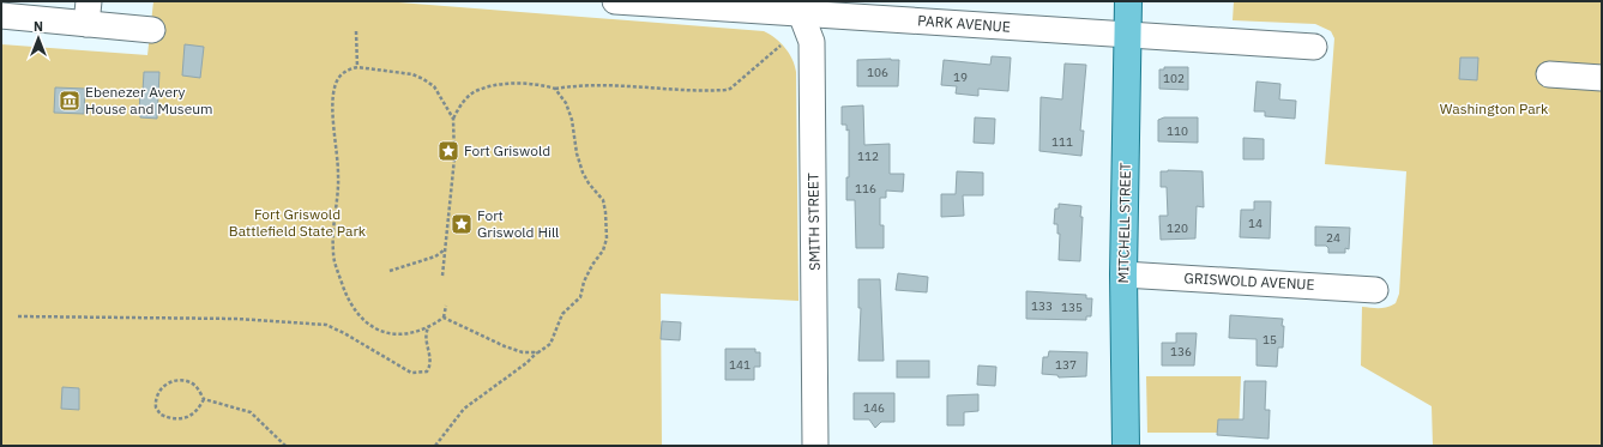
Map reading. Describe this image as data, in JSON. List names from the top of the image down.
{
  "streets": {
    "main road": ["MITCHELL STREET"],
    "street": ["PARK AVENUE", "SMITH STREET", "GRISWOLD AVENUE"]
  },
  "crossings": [
    ["PARK AVENUE", "SMITH STREET"],
    ["PARK AVENUE", "MITCHELL STREET"],
    ["MITCHELL STREET", "GRISWOLD AVENUE"]
  ],
  "parks": ["Washington Park", "Fort Griswold Battlefield State Park"],
  "places": {
    "museum": ["Ebenezer Avery House and Museum"],
    "place": ["Fort Griswold", "Fort Griswold Hill"]
  },
  "house_numbers": [
    "106",
    "19",
    "102",
    "110",
    "111",
    "112",
    "116",
    "14",
    "120",
    "24",
    "133",
    "135",
    "15",
    "136",
    "141",
    "137",
    "146"
  ],
  "north": "top"
}
